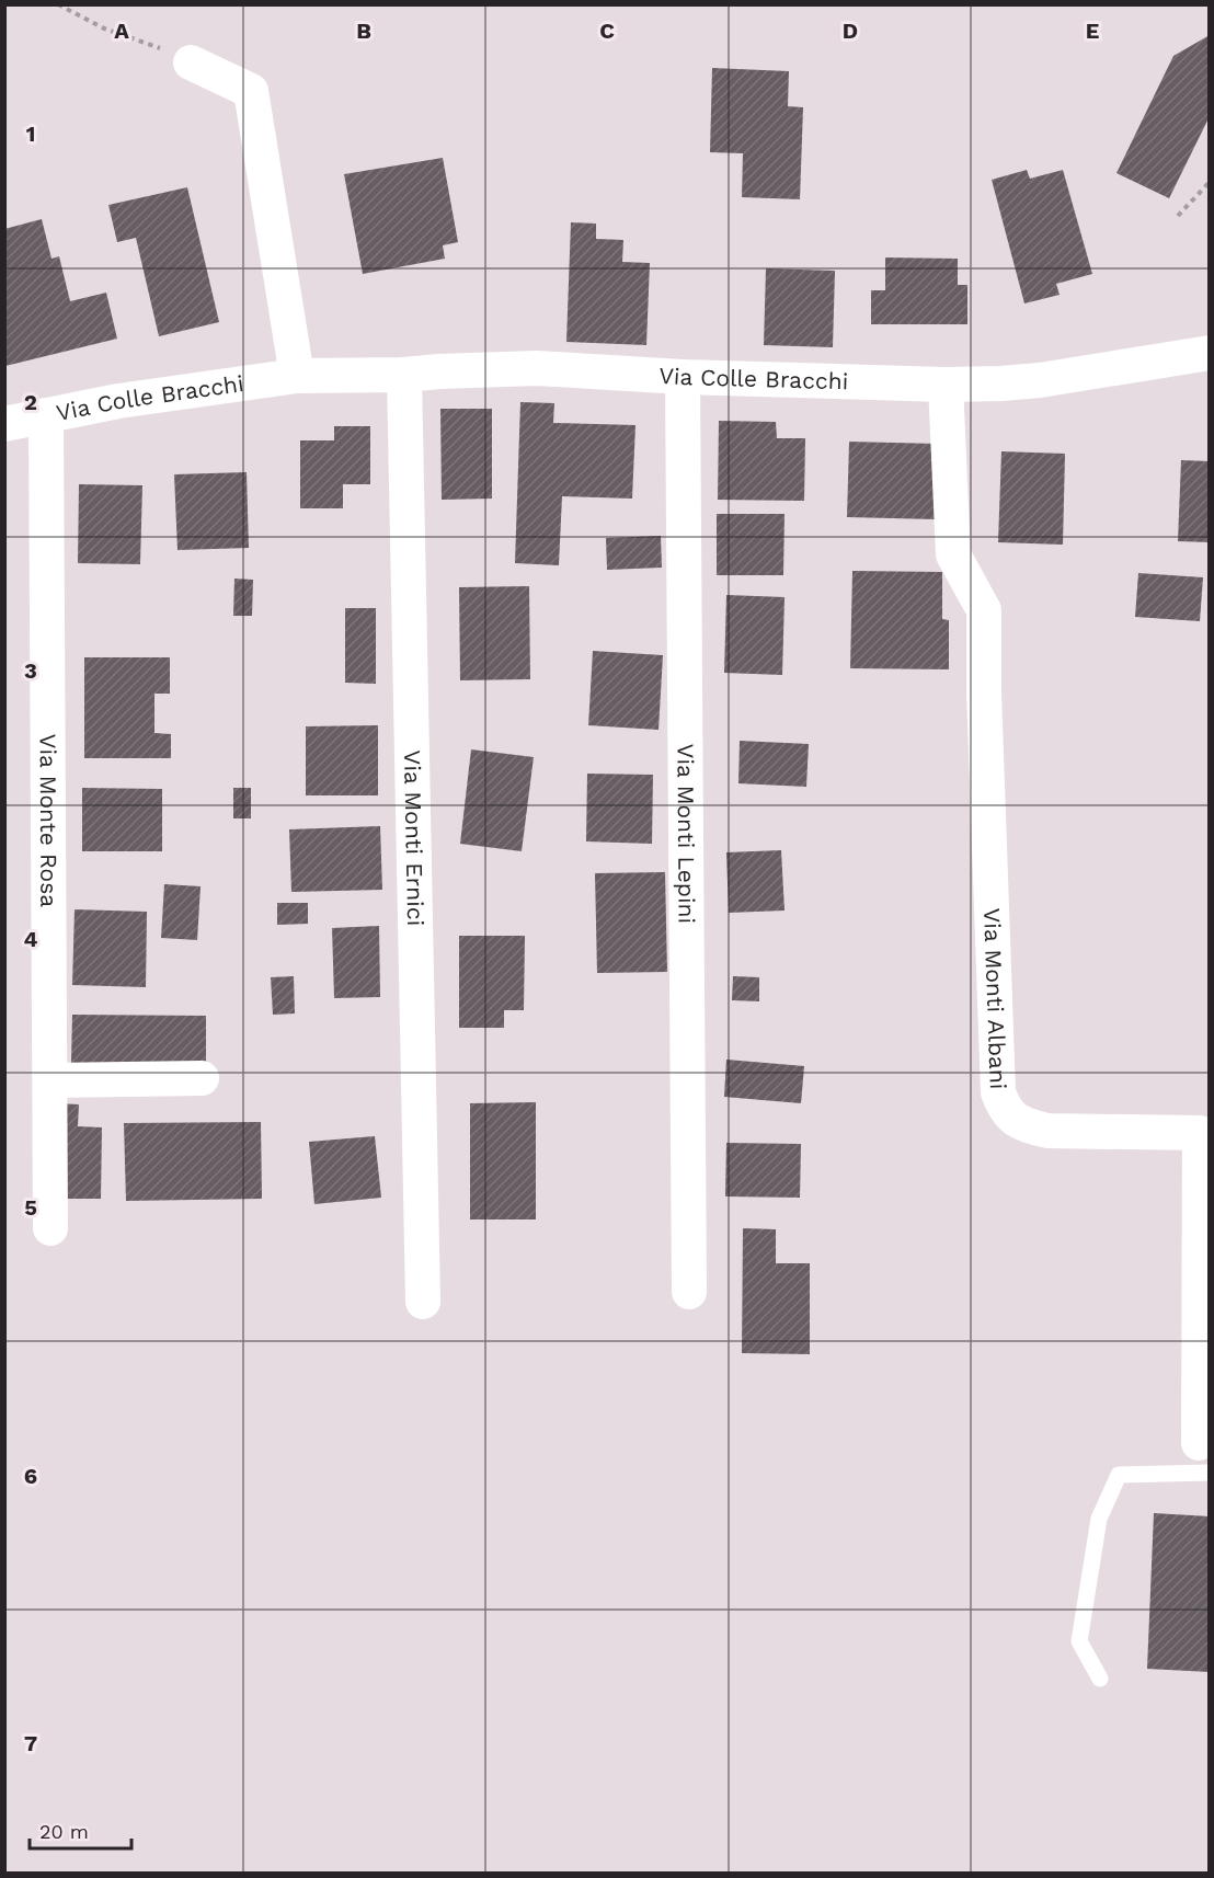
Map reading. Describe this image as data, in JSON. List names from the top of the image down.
{
  "streets": {
    "street": [
      "Via Colle Bracchi",
      "Via Monte Rosa",
      "Via Monti Lepini",
      "Via Monti Ernici",
      "Via Monti Albani"
    ]
  },
  "crossings": [
    ["Via Colle Bracchi", "Via Monte Rosa"],
    ["Via Colle Bracchi", "Via Monti Lepini"],
    ["Via Colle Bracchi", "Via Monti Ernici"],
    ["Via Colle Bracchi", "Via Monti Albani"]
  ],
  "scale_bar": "20 m",
  "grid": {
    "columns": [
      "A",
      "B",
      "C",
      "D",
      "E"
    ],
    "rows": [
      "1",
      "2",
      "3",
      "4",
      "5",
      "6",
      "7"
    ]
  }
}
